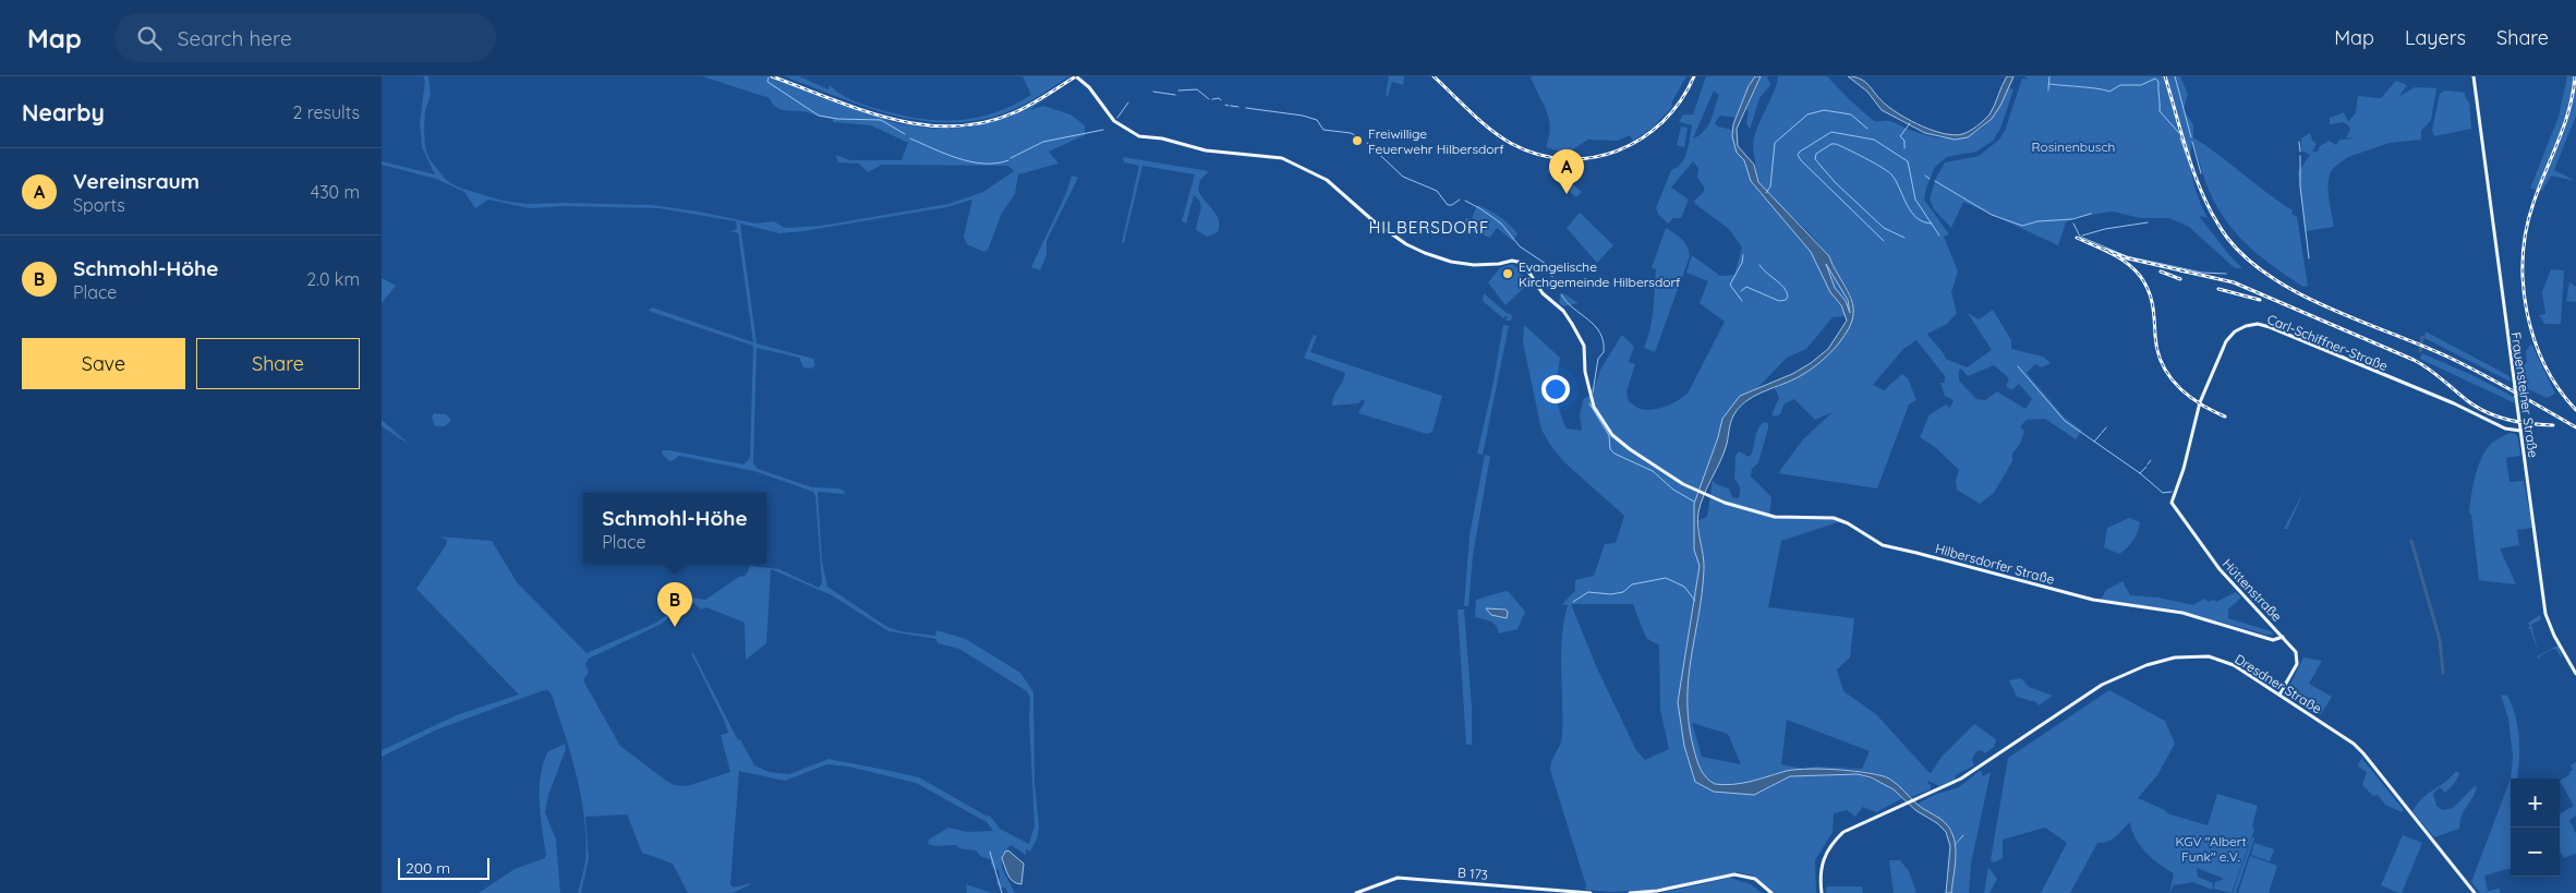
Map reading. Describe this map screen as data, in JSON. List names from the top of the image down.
{
  "streets": {
    "main road": [
      "Carl-Schiffner-Straße",
      "Frauensteiner Straße",
      "Hilbersdorfer Straße",
      "Hüttenstraße",
      "Dresdner Straße",
      "B 173"
    ]
  },
  "crossings": [
    ["Carl-Schiffner-Straße", "Frauensteiner Straße"],
    ["Carl-Schiffner-Straße", "Hüttenstraße"],
    ["Hilbersdorfer Straße", "Hüttenstraße"],
    ["Hüttenstraße", "Dresdner Straße"]
  ],
  "districts": ["HILBERSDORF"],
  "parks": ["Rosinenbusch", "KGV \"Albert Funk\" e.V."],
  "places": ["Freiwillige Feuerwehr Hilbersdorf", "Evangelische Kirchgemeinde Hilbersdorf"],
  "scale_bar": "200 m",
  "page": {
    "header": "Map",
    "search": "Search here",
    "nav": ["Map", "Layers", "Share"],
    "heading": ["Nearby", "2 results"],
    "list": [
      {
        "mark": "A",
        "name": "Vereinsraum",
        "note": "Sports",
        "value": "430 m"
      },
      {
        "mark": "B",
        "name": "Schmohl-Höhe",
        "note": "Place",
        "value": "2.0 km"
      }
    ],
    "pins": ["A", "B"],
    "buttons": ["Save", "Share"],
    "popup": ["Schmohl-Höhe", "Place"],
    "map_buttons": ["+", "−"],
    "scale": "200 m"
  }
}
